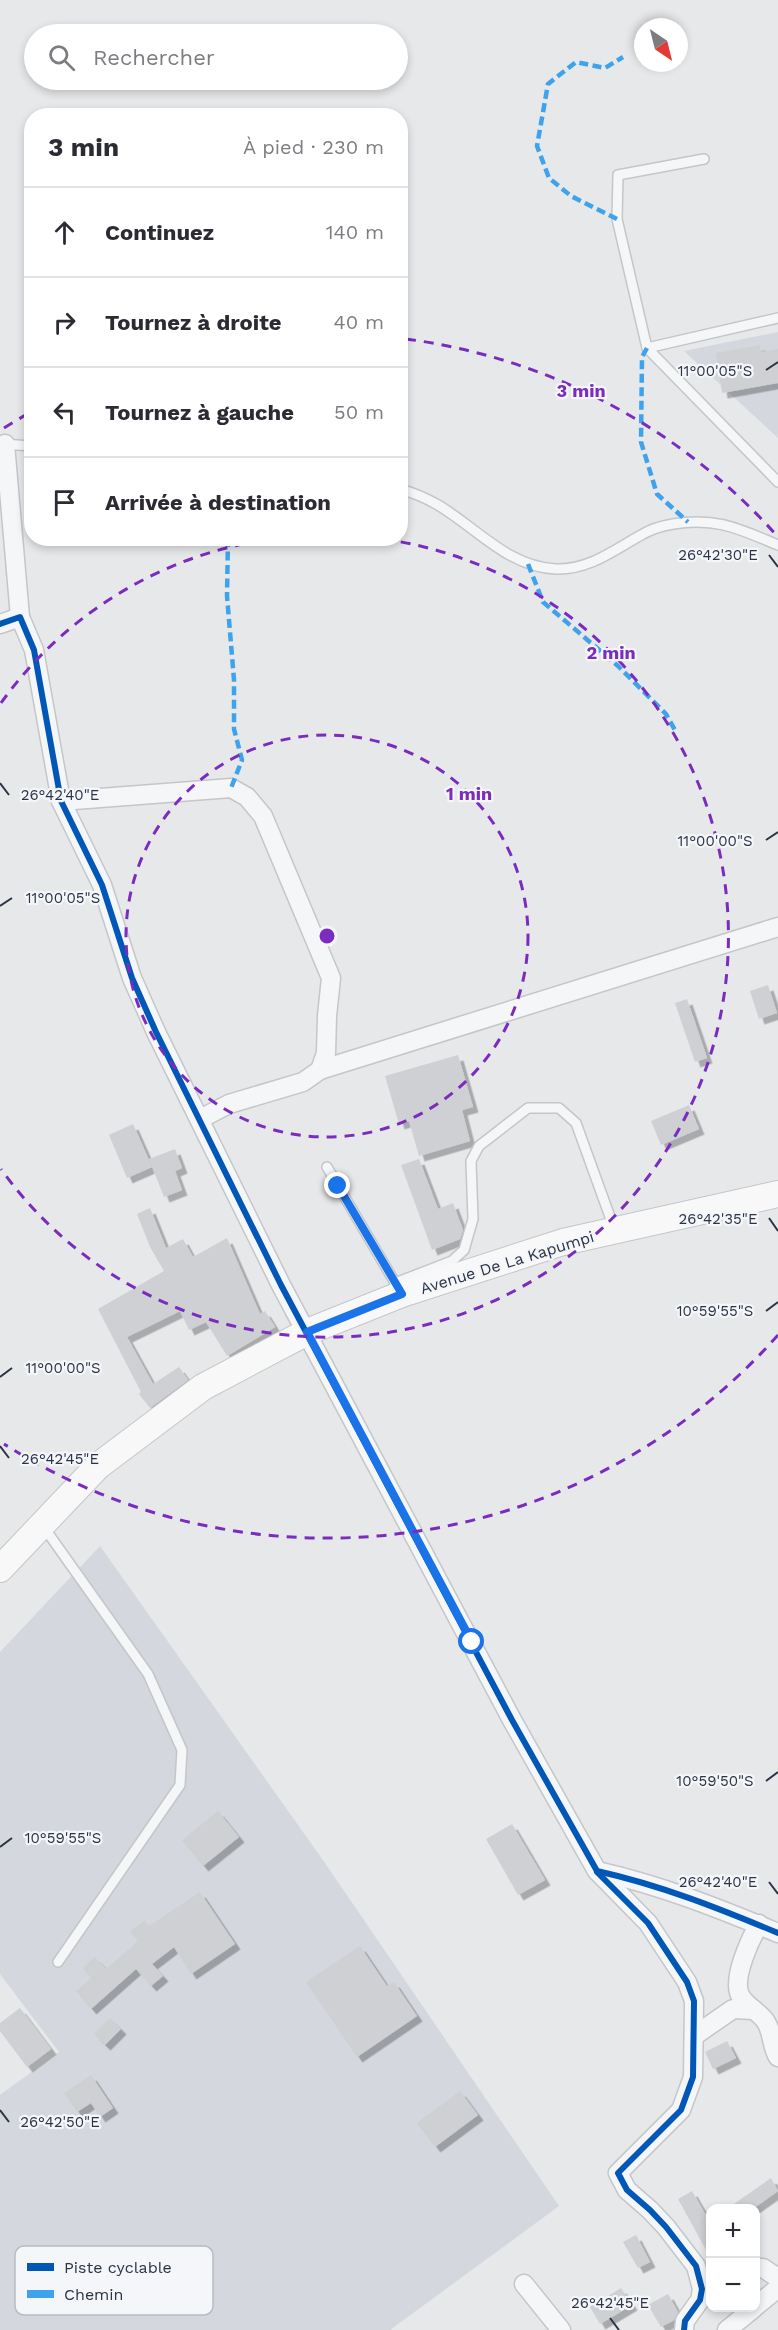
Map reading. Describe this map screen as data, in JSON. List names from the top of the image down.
{
  "streets": {
    "main road": ["Avenue De La Kapumpi"]
  },
  "legend": ["Piste cyclable", "Chemin"],
  "north": "bottom right",
  "page": {
    "search": "Rechercher",
    "heading": ["3 min", "À pied · 230 m"],
    "list": [
      ["Continuez", "140 m"],
      ["Tournez à droite", "40 m"],
      ["Tournez à gauche", "50 m"],
      "Arrivée à destination"
    ],
    "map_buttons": ["+", "−"]
  },
  "coordinates": [
    "11°00'05\"S",
    "26°42'30\"E",
    "26°42'40\"E",
    "11°00'00\"S",
    "26°42'35\"E",
    "10°59'55\"S",
    "26°42'45\"E",
    "10°59'50\"S",
    "26°42'50\"E"
  ],
  "rings": ["3 min", "2 min", "1 min"]
}
